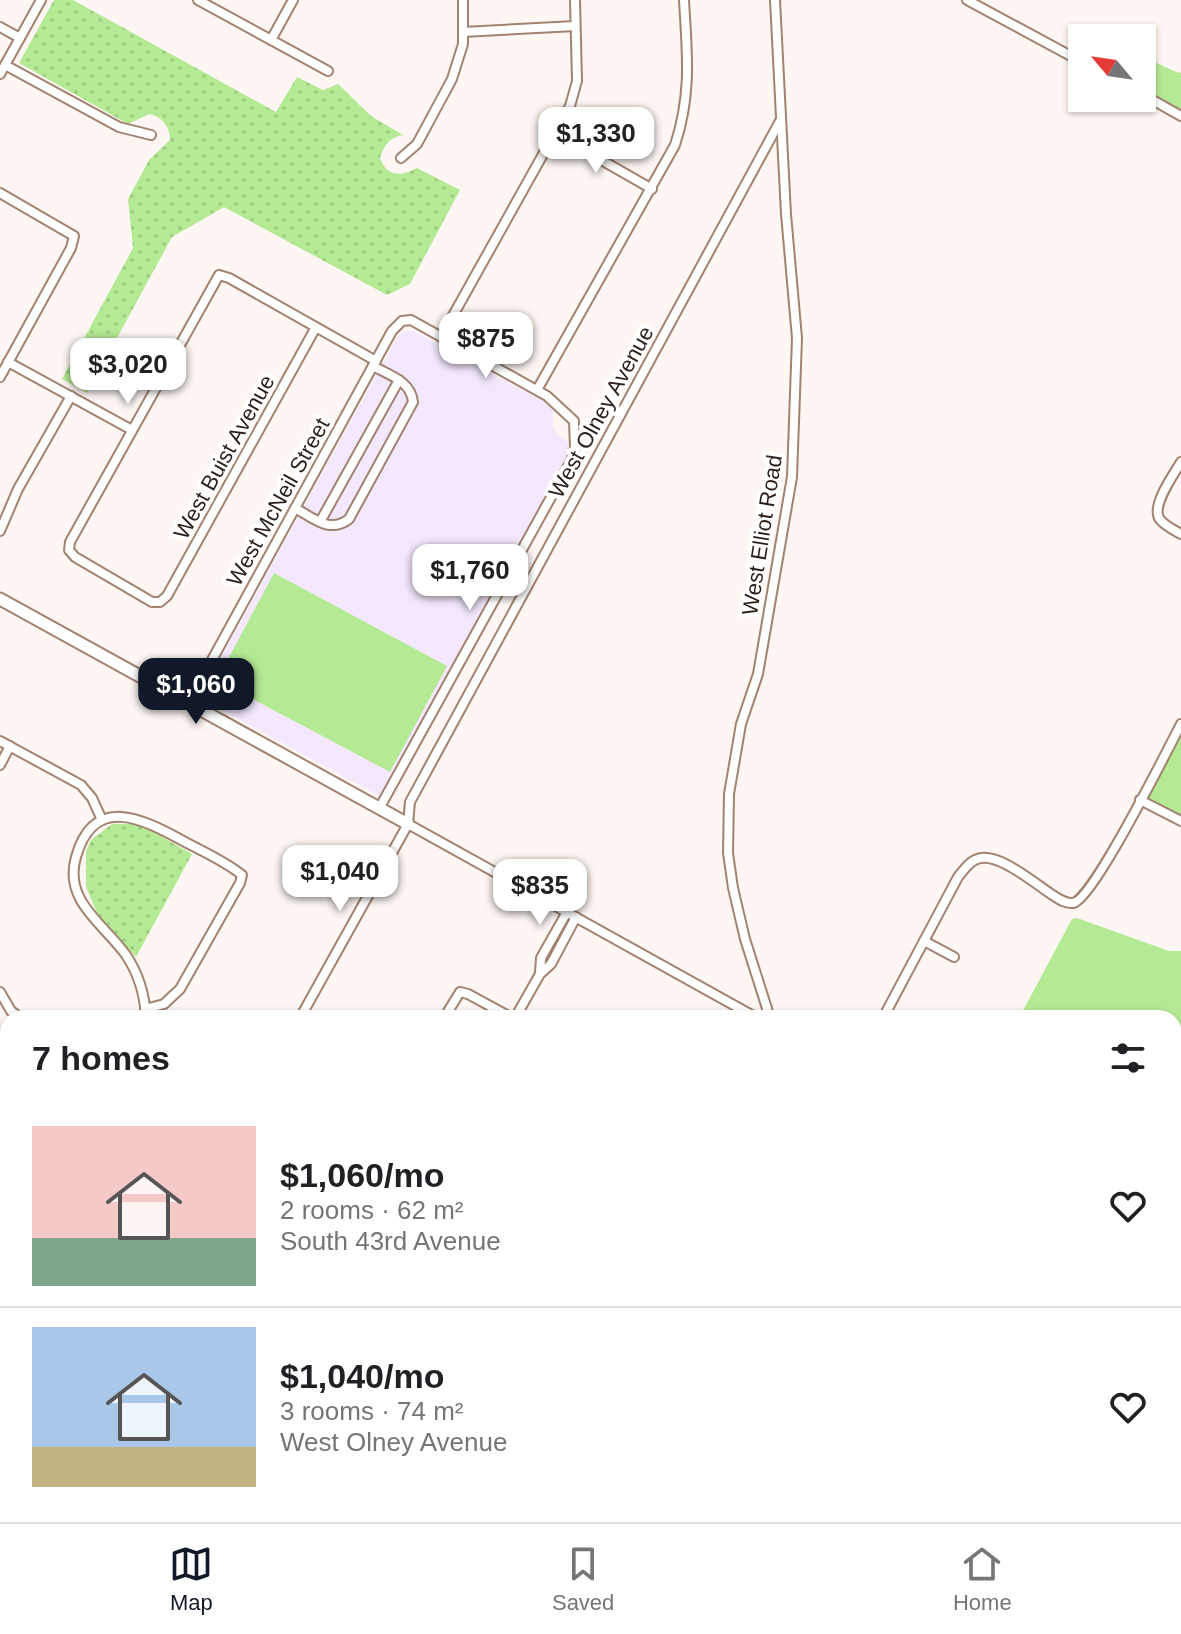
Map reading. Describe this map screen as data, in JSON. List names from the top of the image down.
{
  "streets": {
    "street": [
      "West Olney Avenue",
      "West Buist Avenue",
      "West McNeil Street",
      "West Elliot Road"
    ]
  },
  "crossings": [
    ["West Olney Avenue", "West Elliot Road"]
  ],
  "north": "top left",
  "page": {
    "price": [
      "$1,330",
      "$875",
      "$3,020",
      "$1,760",
      "$1,060",
      "$1,040",
      "$835"
    ],
    "heading": "7 homes",
    "list": [
      {
        "name": "$1,060/mo",
        "note": "2 rooms · 62 m² · South 43rd Avenue"
      },
      {
        "name": "$1,040/mo",
        "note": "3 rooms · 74 m² · West Olney Avenue"
      }
    ],
    "tabs": ["Map", "Saved", "Home"]
  }
}
